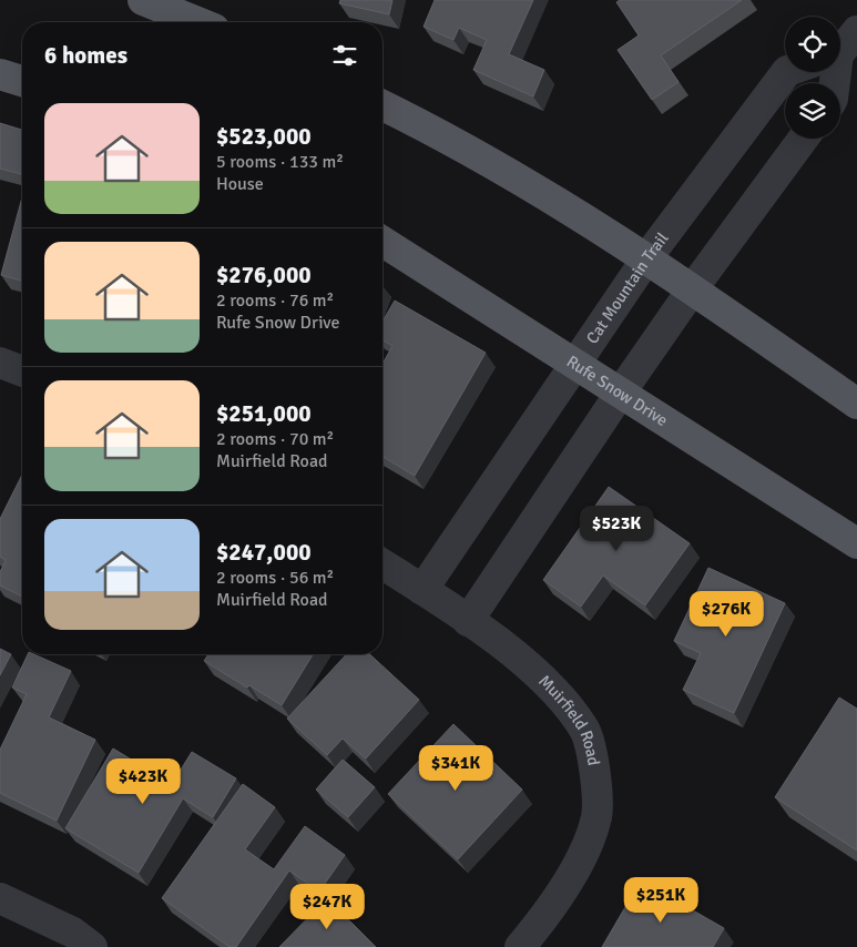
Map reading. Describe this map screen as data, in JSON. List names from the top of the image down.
{
  "streets": {
    "main road": ["Rufe Snow Drive"],
    "street": ["Cat Mountain Trail", "Muirfield Road"]
  },
  "crossings": [
    ["Cat Mountain Trail", "Rufe Snow Drive"],
    ["Cat Mountain Trail", "Muirfield Road"]
  ],
  "page": {
    "heading": "6 homes",
    "list": [
      {
        "name": "$523,000",
        "note": "5 rooms · 133 m² · House"
      },
      {
        "name": "$276,000",
        "note": "2 rooms · 76 m² · Rufe Snow Drive"
      },
      {
        "name": "$251,000",
        "note": "2 rooms · 70 m² · Muirfield Road"
      },
      {
        "name": "$247,000",
        "note": "2 rooms · 56 m² · Muirfield Road"
      }
    ],
    "price": [
      "$523K",
      "$276K",
      "$341K",
      "$423K",
      "$251K",
      "$247K"
    ]
  }
}
